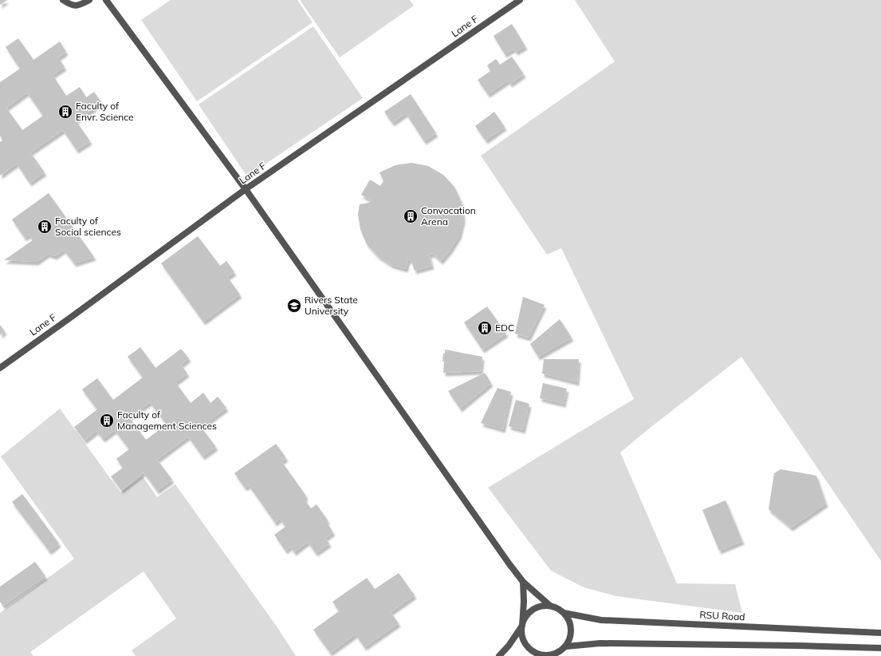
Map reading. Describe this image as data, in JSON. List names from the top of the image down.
{
  "streets": {
    "street": ["Lane F", "RSU Road"]
  },
  "places": {
    "building": [
      "Faculty of Envr. Science",
      "Convocation Arena",
      "Faculty of Social sciences",
      "EDC",
      "Faculty of Management Sciences"
    ],
    "school or university": ["Rivers State University"]
  }
}
